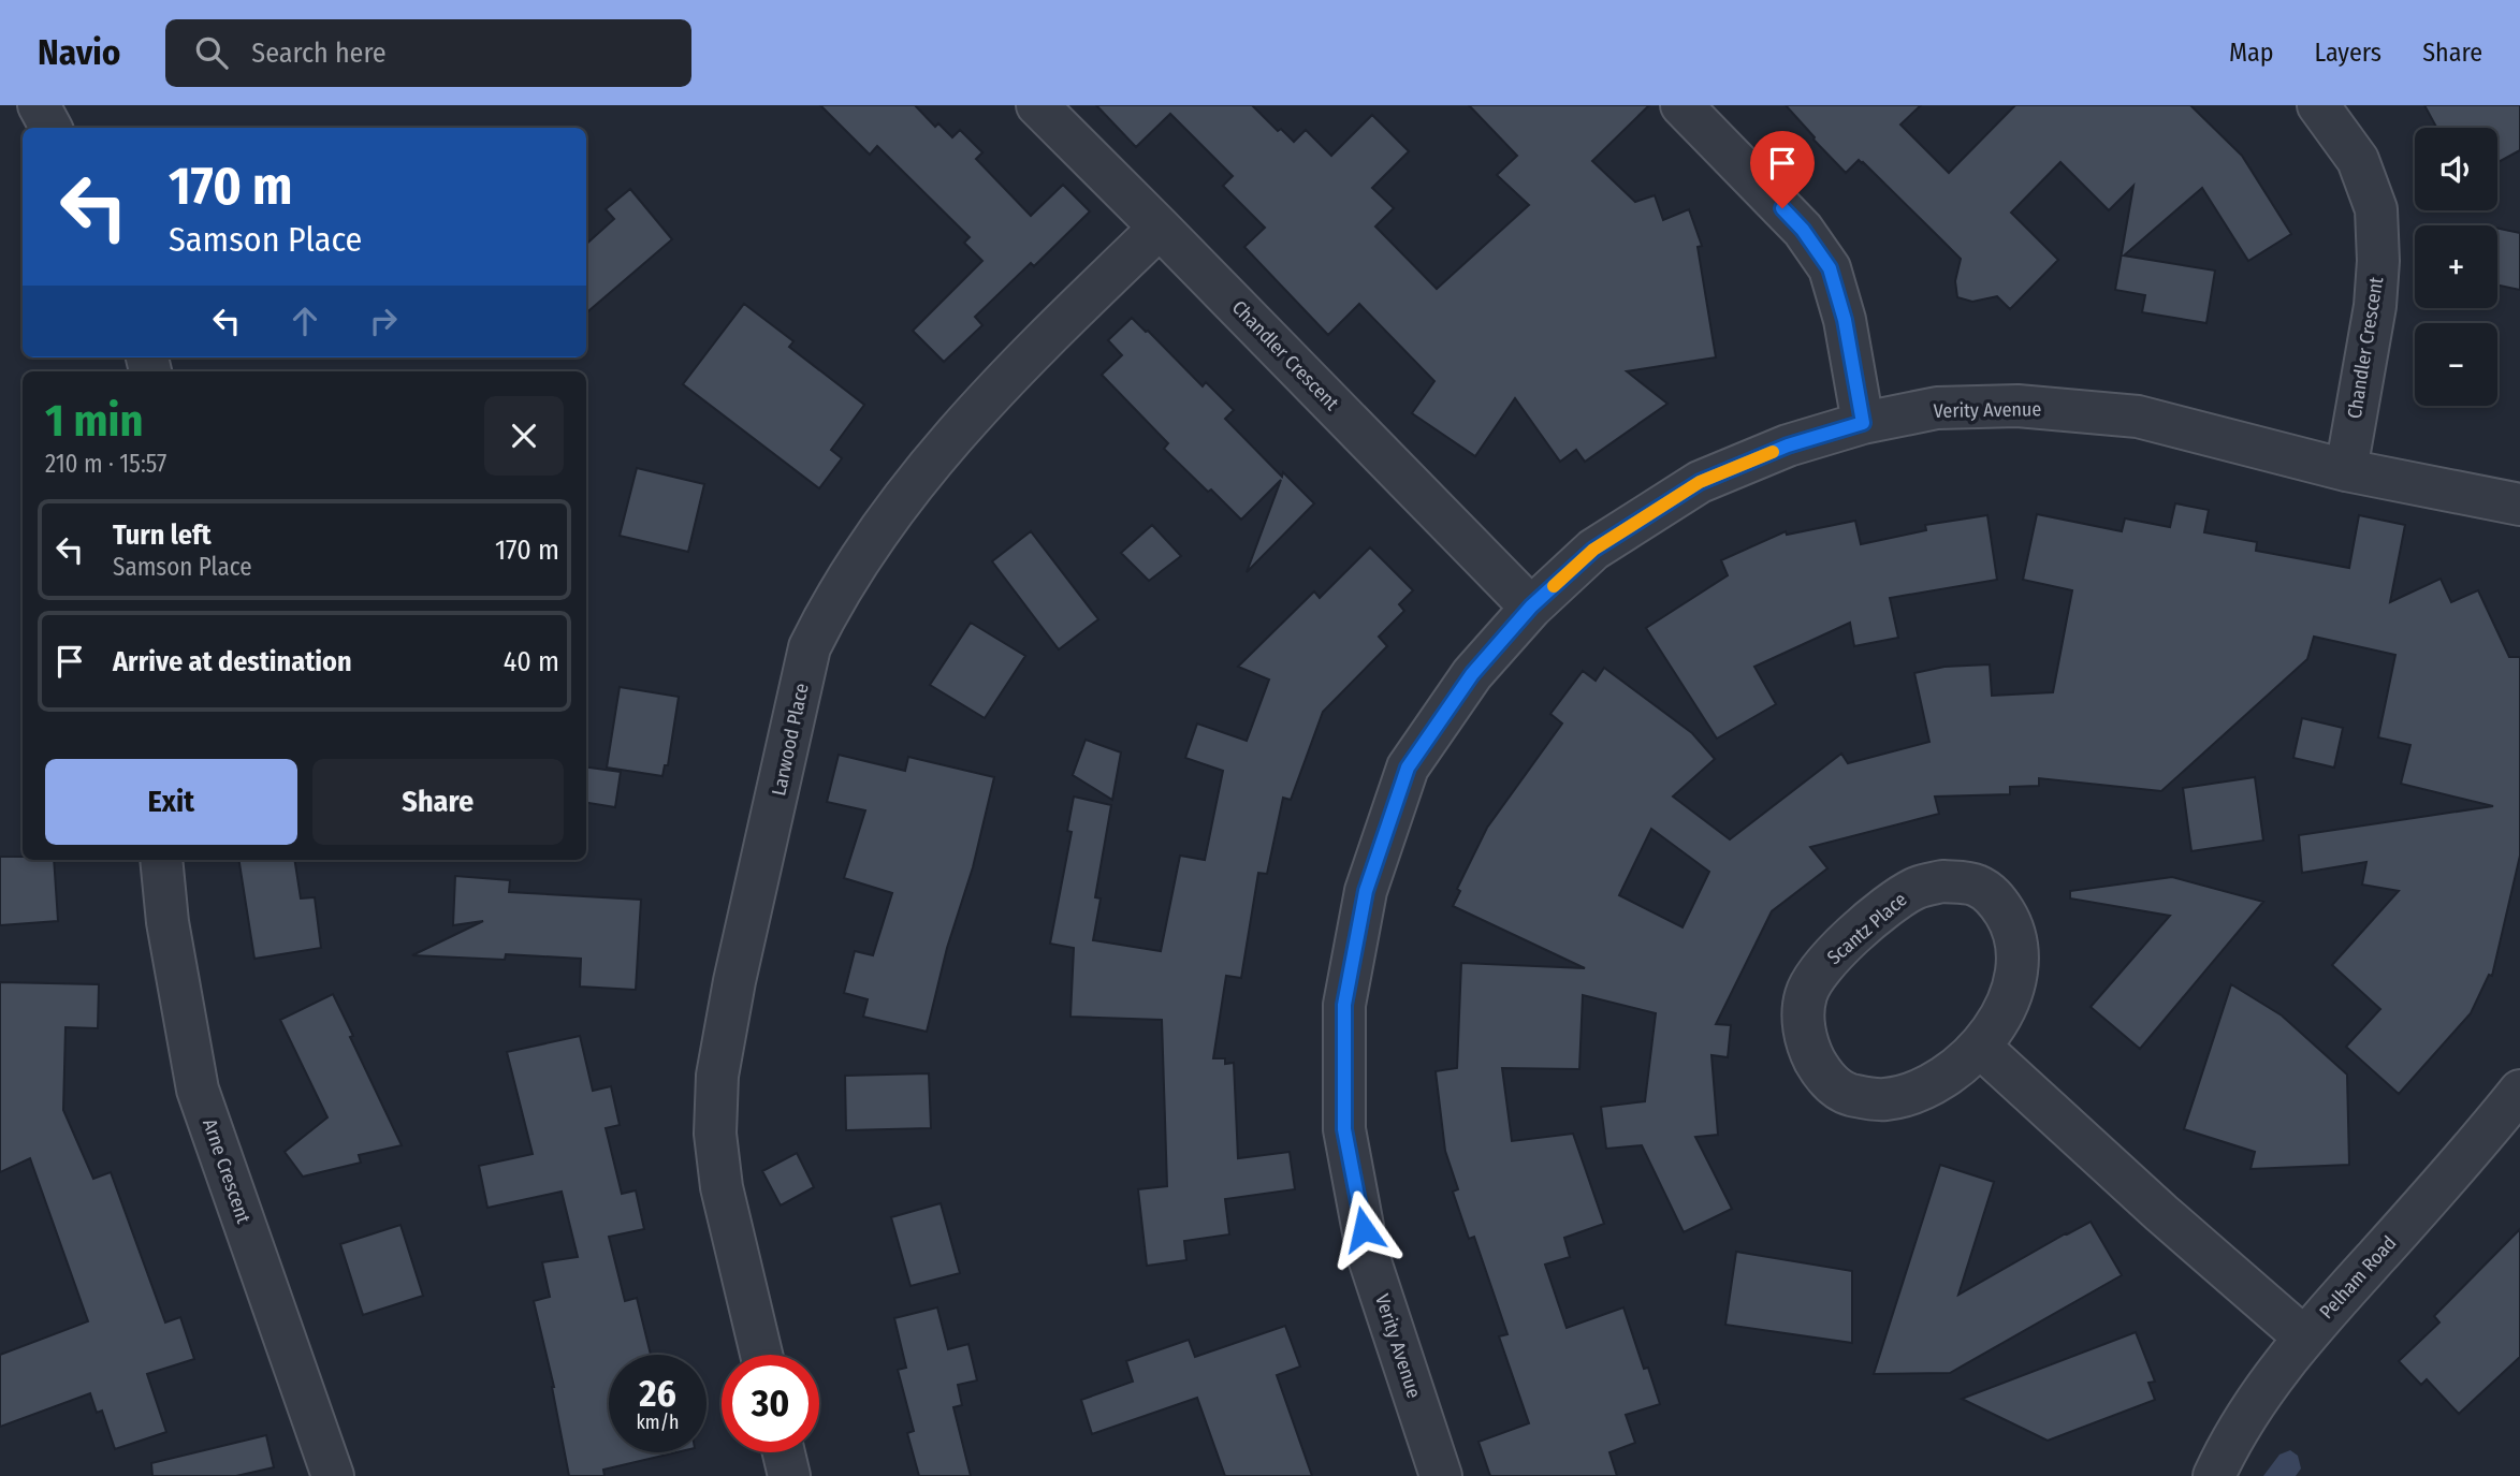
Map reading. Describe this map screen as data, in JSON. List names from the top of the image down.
{
  "streets": {
    "street": [
      "Chandler Crescent",
      "Verity Avenue",
      "Larwood Place",
      "Scantz Place",
      "Arne Crescent",
      "Pelham Road"
    ]
  },
  "crossings": [
    ["Chandler Crescent", "Verity Avenue"],
    ["Chandler Crescent", "Larwood Place"]
  ],
  "page": {
    "header": "Navio",
    "search": "Search here",
    "nav": ["Map", "Layers", "Share"],
    "map_buttons": ["+", "−"],
    "turn": ["170 m", "Samson Place"],
    "heading": ["1 min", "210 m · 15:57"],
    "list": [
      {
        "name": "Turn left",
        "note": "Samson Place",
        "value": "170 m"
      },
      {
        "name": "Arrive at destination",
        "value": "40 m"
      }
    ],
    "buttons": ["Exit", "Share"],
    "speed": "26 km/h",
    "limit": "30"
  }
}
